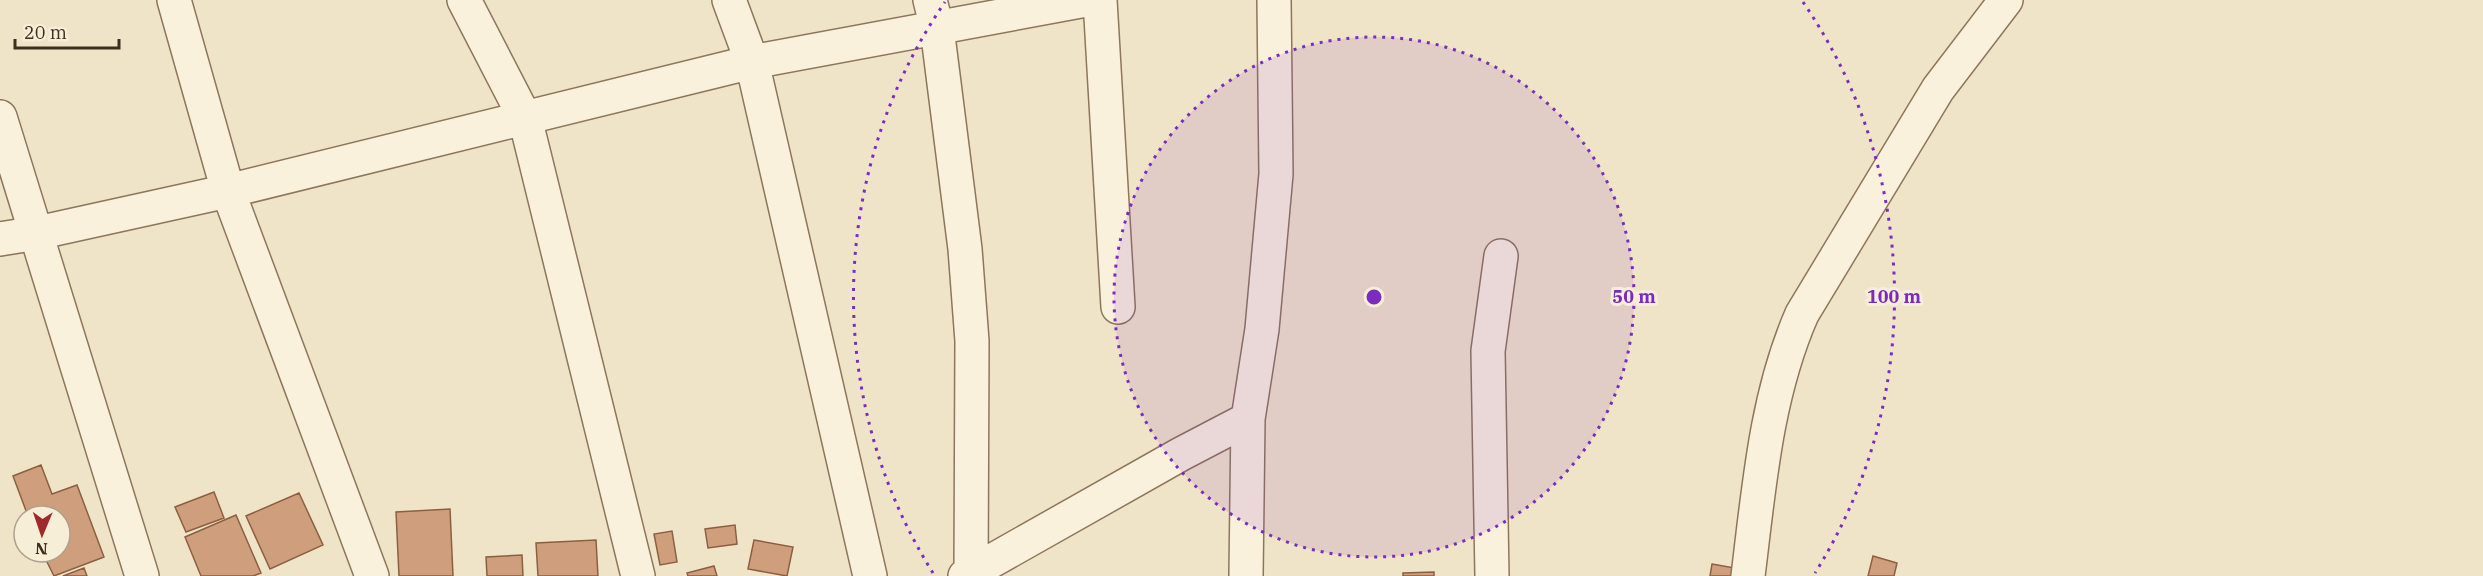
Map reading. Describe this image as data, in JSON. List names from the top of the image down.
{
  "scale_bar": "20 m",
  "north": "bottom",
  "rings": ["50 m", "100 m"]
}
